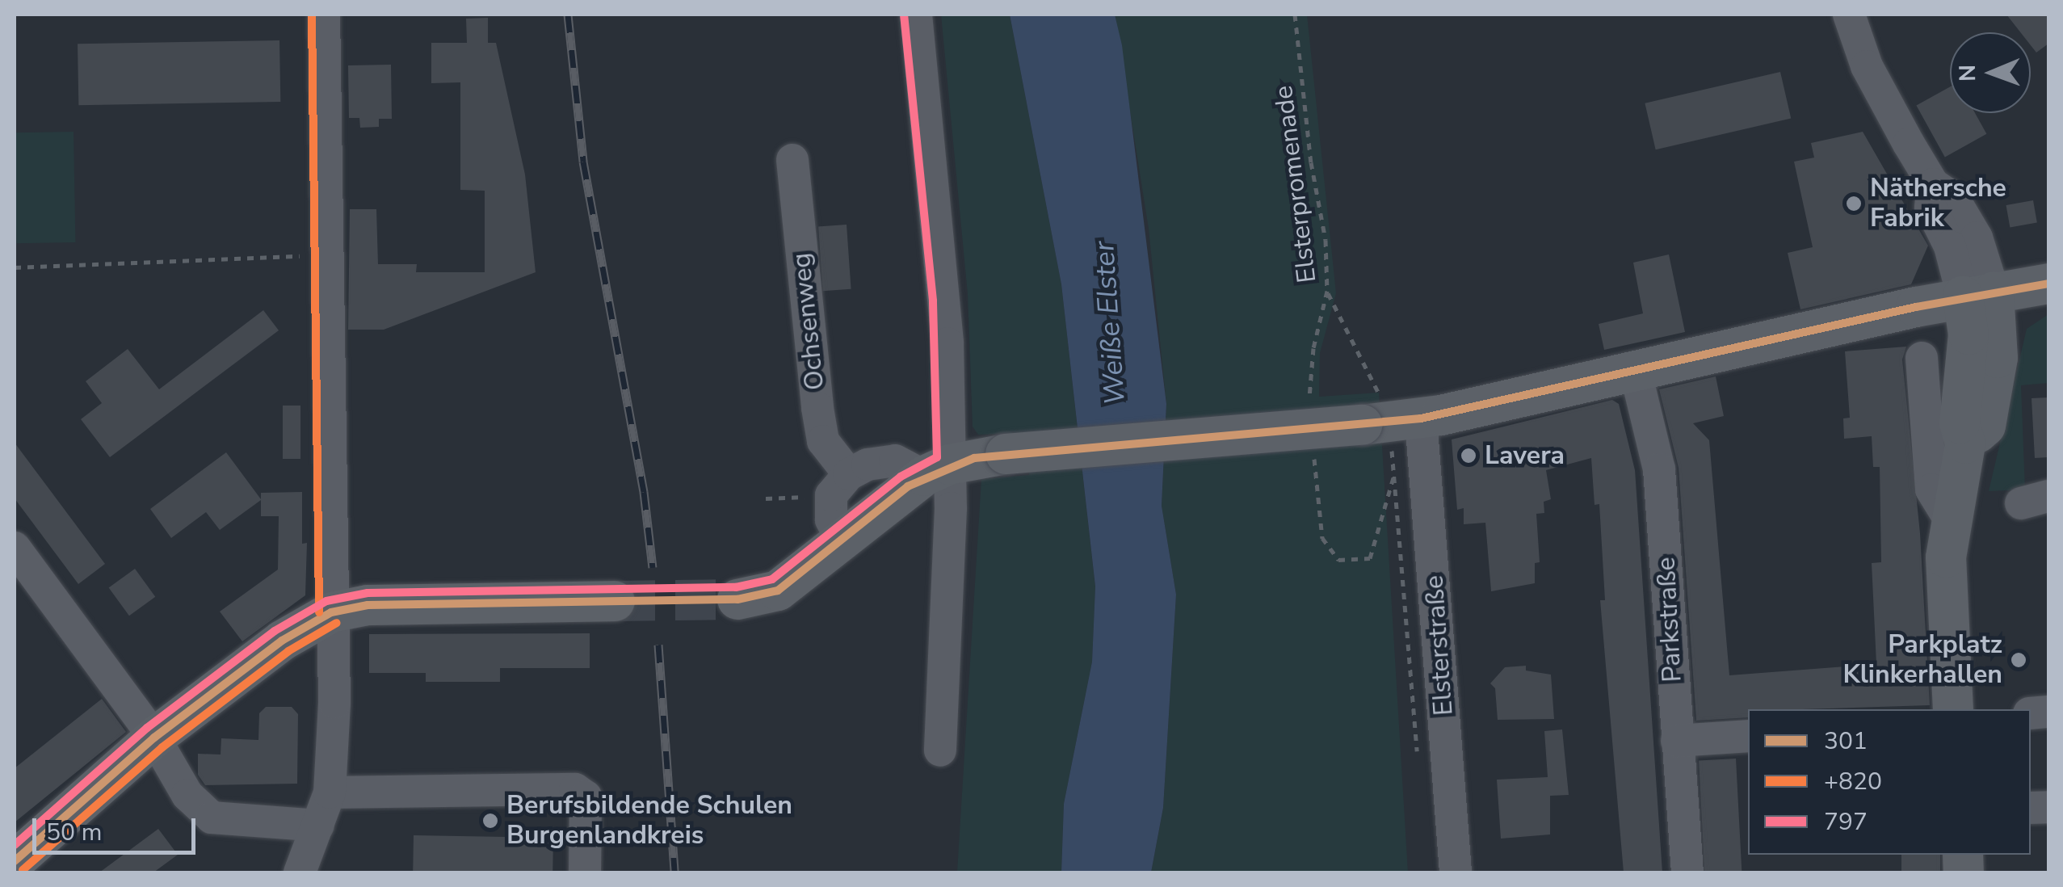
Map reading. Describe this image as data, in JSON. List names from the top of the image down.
{
  "streets": {
    "street": ["Ochsenweg", "Parkstraße", "Elsterstraße"],
    "path": ["Elsterpromenade"]
  },
  "water": ["Weiße Elster"],
  "places": [
    "Näthersche Fabrik",
    "Lavera",
    "Parkplatz Klinkerhallen",
    "Berufsbildende Schulen Burgenlandkreis"
  ],
  "lines": ["transit line +820", "transit line 797", "transit line 301"],
  "legend": ["301", "+820", "797"],
  "scale_bar": "50 m",
  "north": "left"
}
